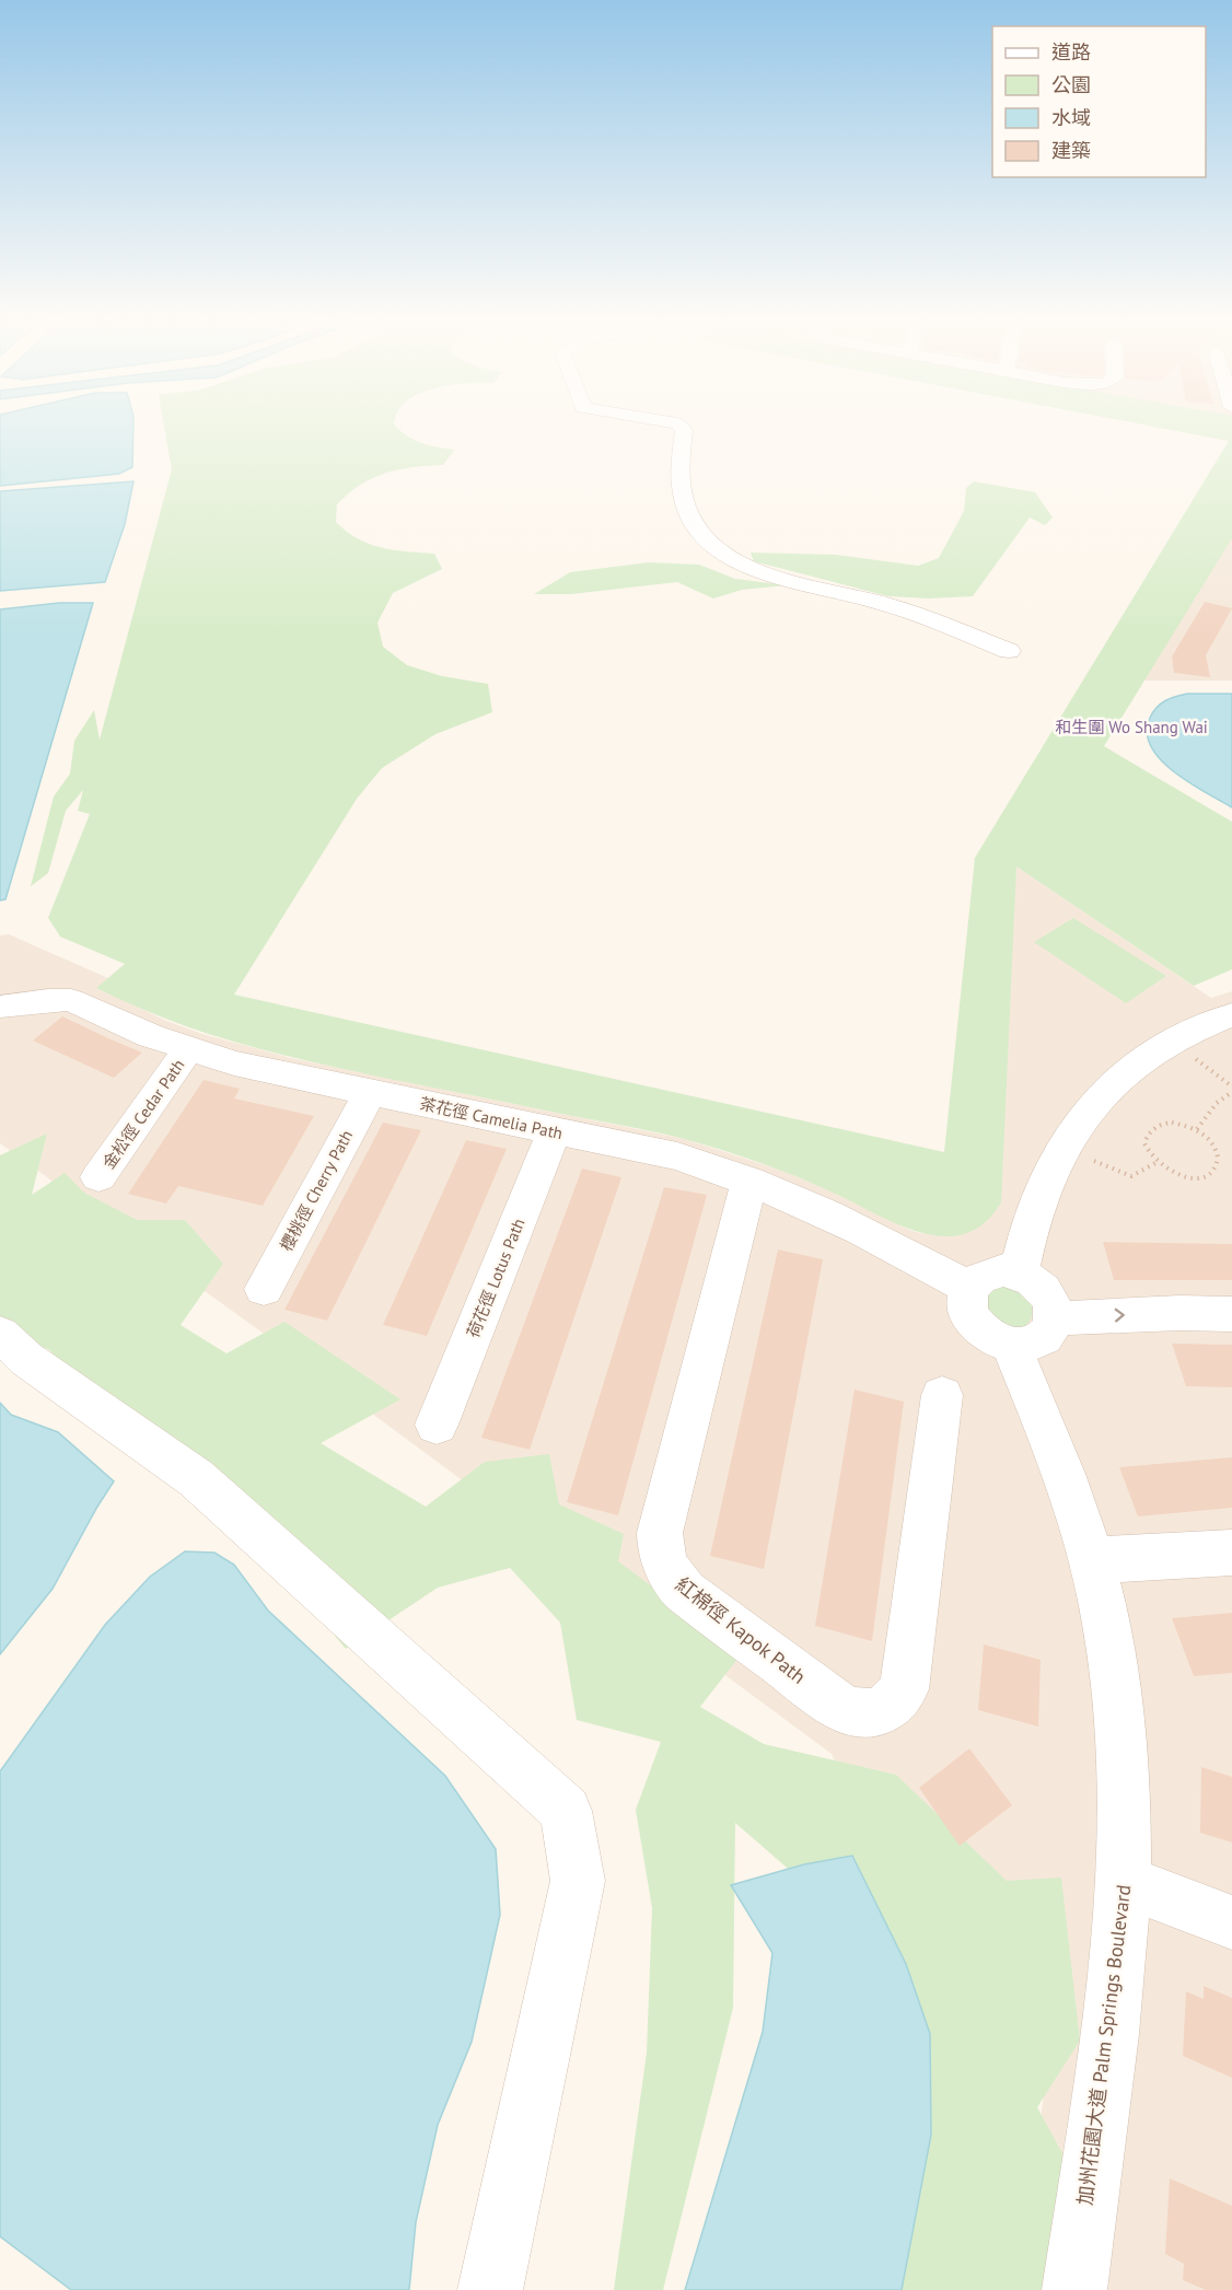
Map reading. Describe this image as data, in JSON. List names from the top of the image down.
{
  "streets": {
    "street": [
      "金松徑 Cedar Path",
      "茶花徑 Camelia Path",
      "櫻桃徑 Cherry Path",
      "荷花徑 Lotus Path",
      "紅棉徑 Kapok Path",
      "加州花園大道 Palm Springs Boulevard"
    ]
  },
  "crossings": [
    ["金松徑 Cedar Path", "茶花徑 Camelia Path"],
    ["茶花徑 Camelia Path", "櫻桃徑 Cherry Path"],
    ["茶花徑 Camelia Path", "荷花徑 Lotus Path"],
    ["茶花徑 Camelia Path", "紅棉徑 Kapok Path"],
    ["茶花徑 Camelia Path", "加州花園大道 Palm Springs Boulevard"]
  ],
  "districts": ["和生圍 Wo Shang Wai"],
  "legend": [
    "道路",
    "公園",
    "水域",
    "建築"
  ]
}
